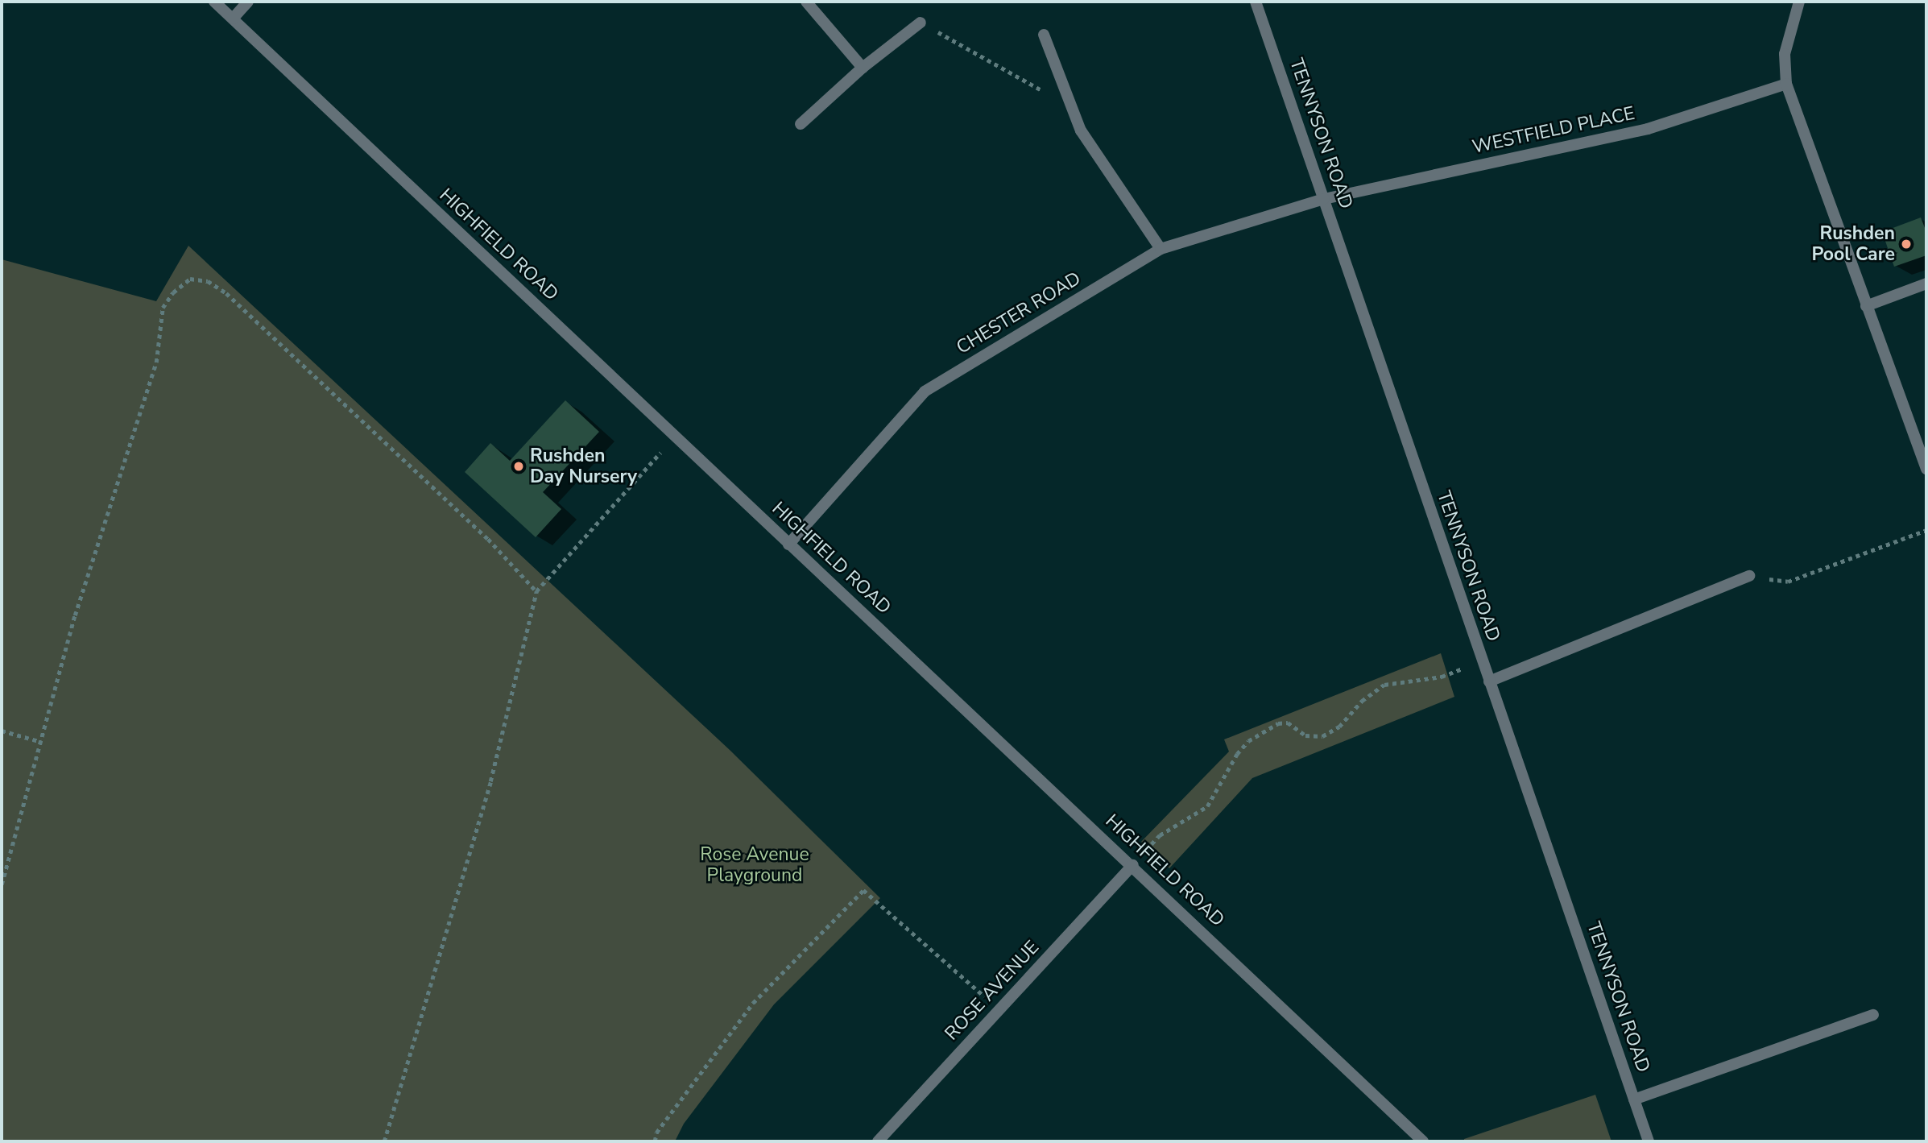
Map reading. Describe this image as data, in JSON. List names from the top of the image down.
{
  "streets": {
    "street": [
      "WESTFIELD PLACE",
      "TENNYSON ROAD",
      "HIGHFIELD ROAD",
      "CHESTER ROAD",
      "ROSE AVENUE"
    ]
  },
  "crossings": [
    ["WESTFIELD PLACE", "TENNYSON ROAD"],
    ["WESTFIELD PLACE", "CHESTER ROAD"],
    ["TENNYSON ROAD", "CHESTER ROAD"],
    ["HIGHFIELD ROAD", "CHESTER ROAD"],
    ["HIGHFIELD ROAD", "ROSE AVENUE"]
  ],
  "parks": ["Rose Avenue Playground"],
  "places": ["Rushden Pool Care", "Rushden Day Nursery"]
}
